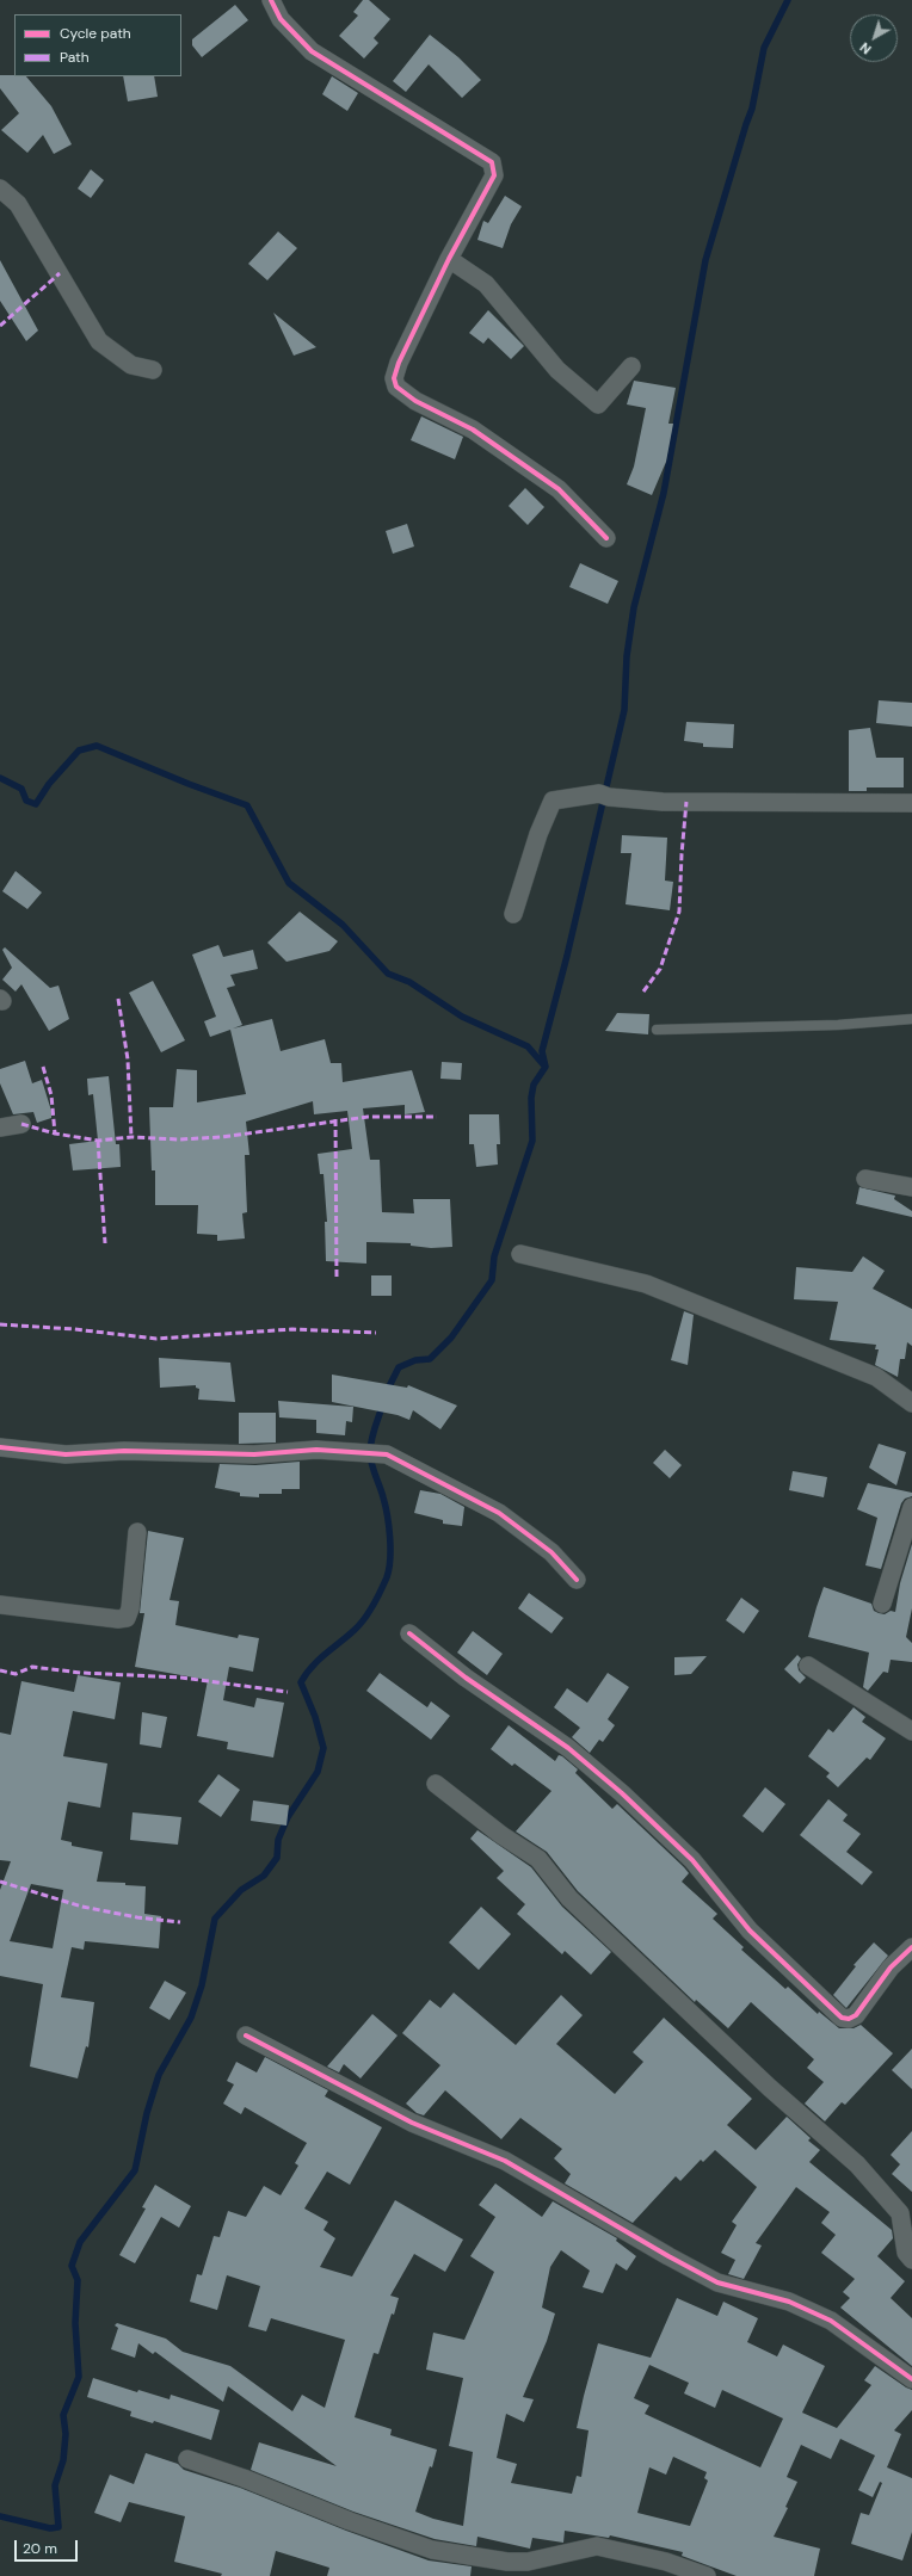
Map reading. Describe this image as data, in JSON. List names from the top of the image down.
{
  "legend": ["Cycle path", "Path"],
  "scale_bar": "20 m",
  "north": "bottom left"
}
